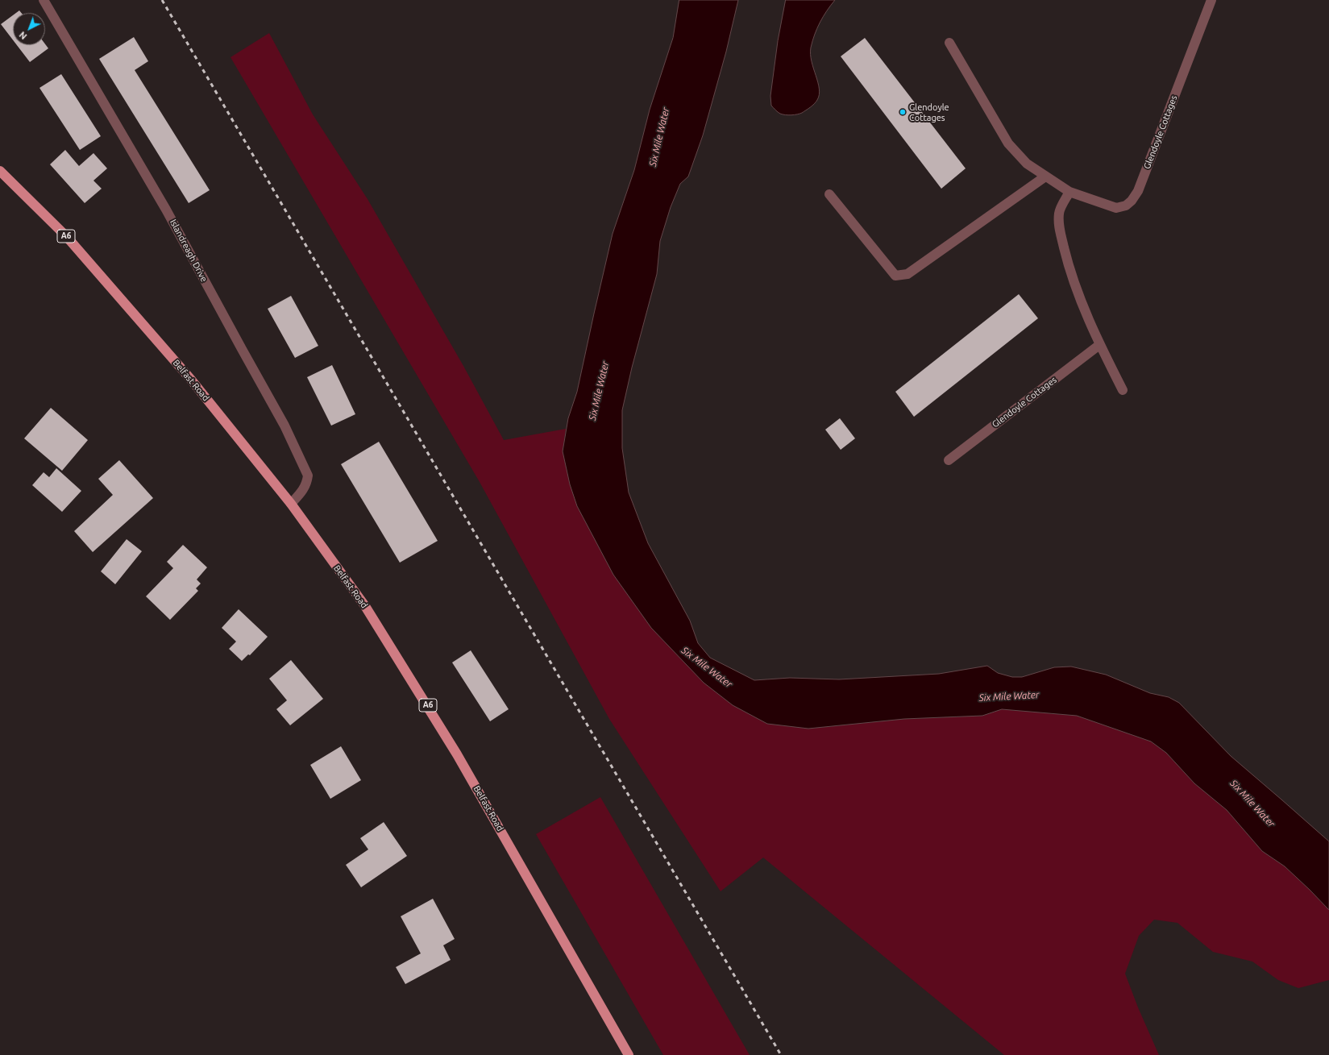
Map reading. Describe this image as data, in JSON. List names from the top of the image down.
{
  "streets": {
    "main road": ["A6", "Belfast Road"],
    "street": ["Glendoyle Cottages", "Islandreagh Drive"]
  },
  "crossings": [
    ["Islandreagh Drive", "Belfast Road"]
  ],
  "water": ["Six Mile Water"],
  "places": ["Glendoyle Cottages"],
  "north": "bottom left"
}
